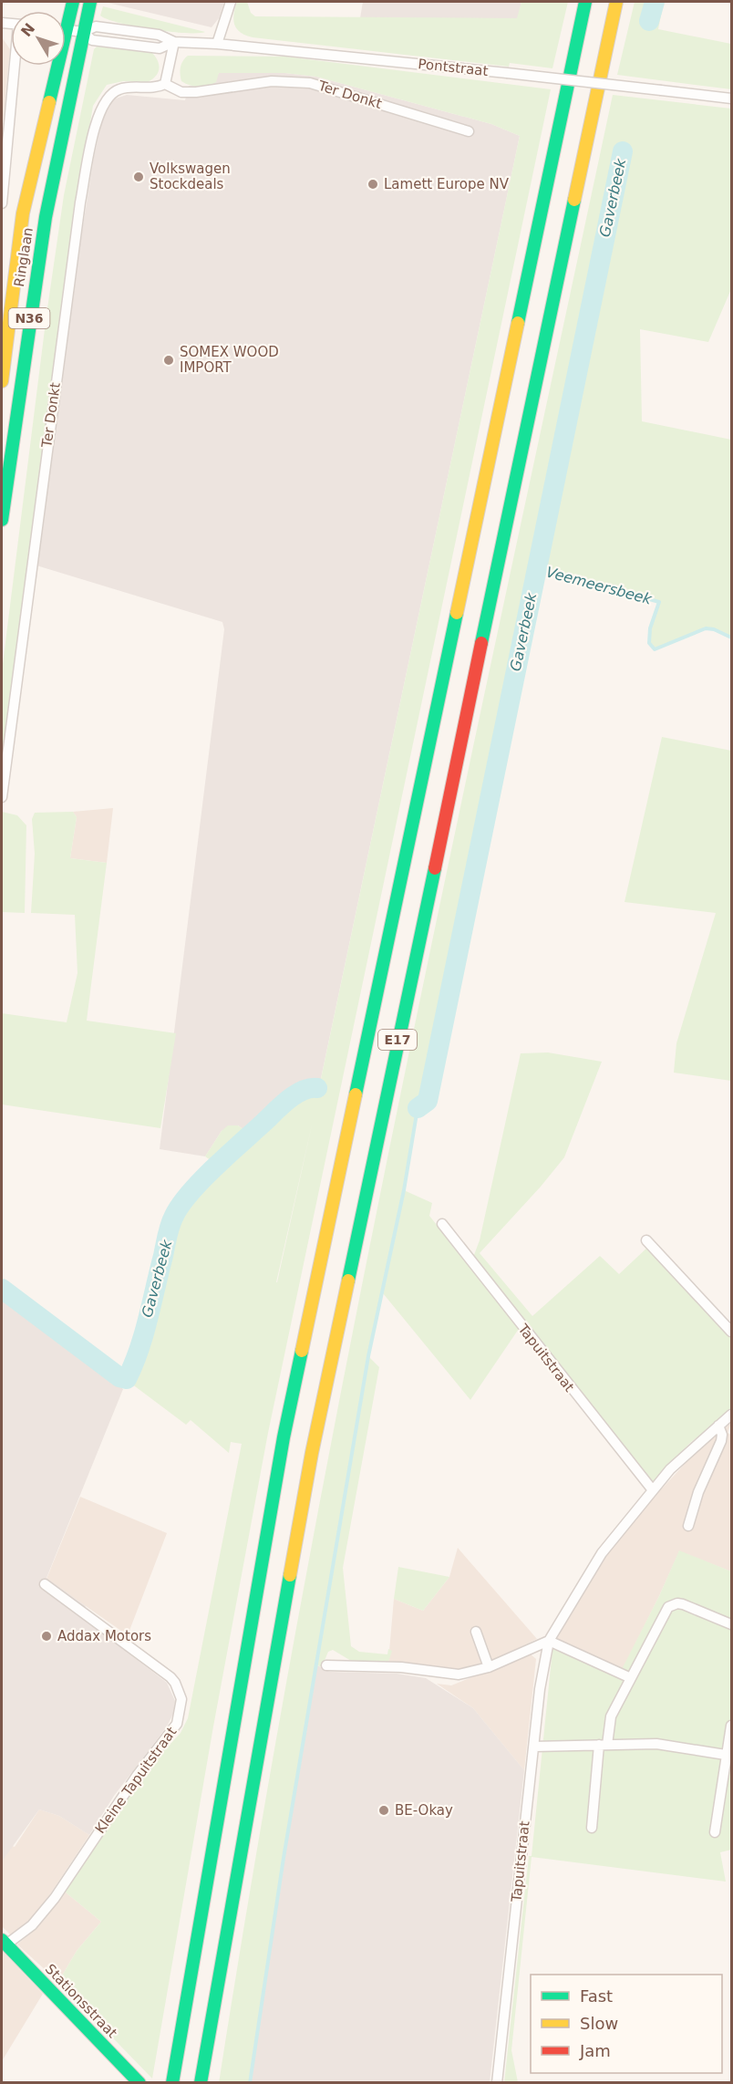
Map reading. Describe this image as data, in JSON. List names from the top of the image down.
{
  "streets": {
    "main road": [
      "Ringlaan",
      "N36",
      "E17",
      "Stationsstraat"
    ],
    "street": [
      "Pontstraat",
      "Ter Donkt",
      "Tapuitstraat",
      "Kleine Tapuitstraat"
    ]
  },
  "crossings": [
    ["Pontstraat", "Ringlaan"],
    ["Kleine Tapuitstraat", "Stationsstraat"]
  ],
  "water": ["Gaverbeek", "Veemeersbeek"],
  "places": [
    "Volkswagen Stockdeals",
    "Lamett Europe NV",
    "SOMEX WOOD IMPORT",
    "Addax Motors",
    "BE-Okay"
  ],
  "legend": ["Fast", "Slow", "Jam"],
  "north": "top left"
}
